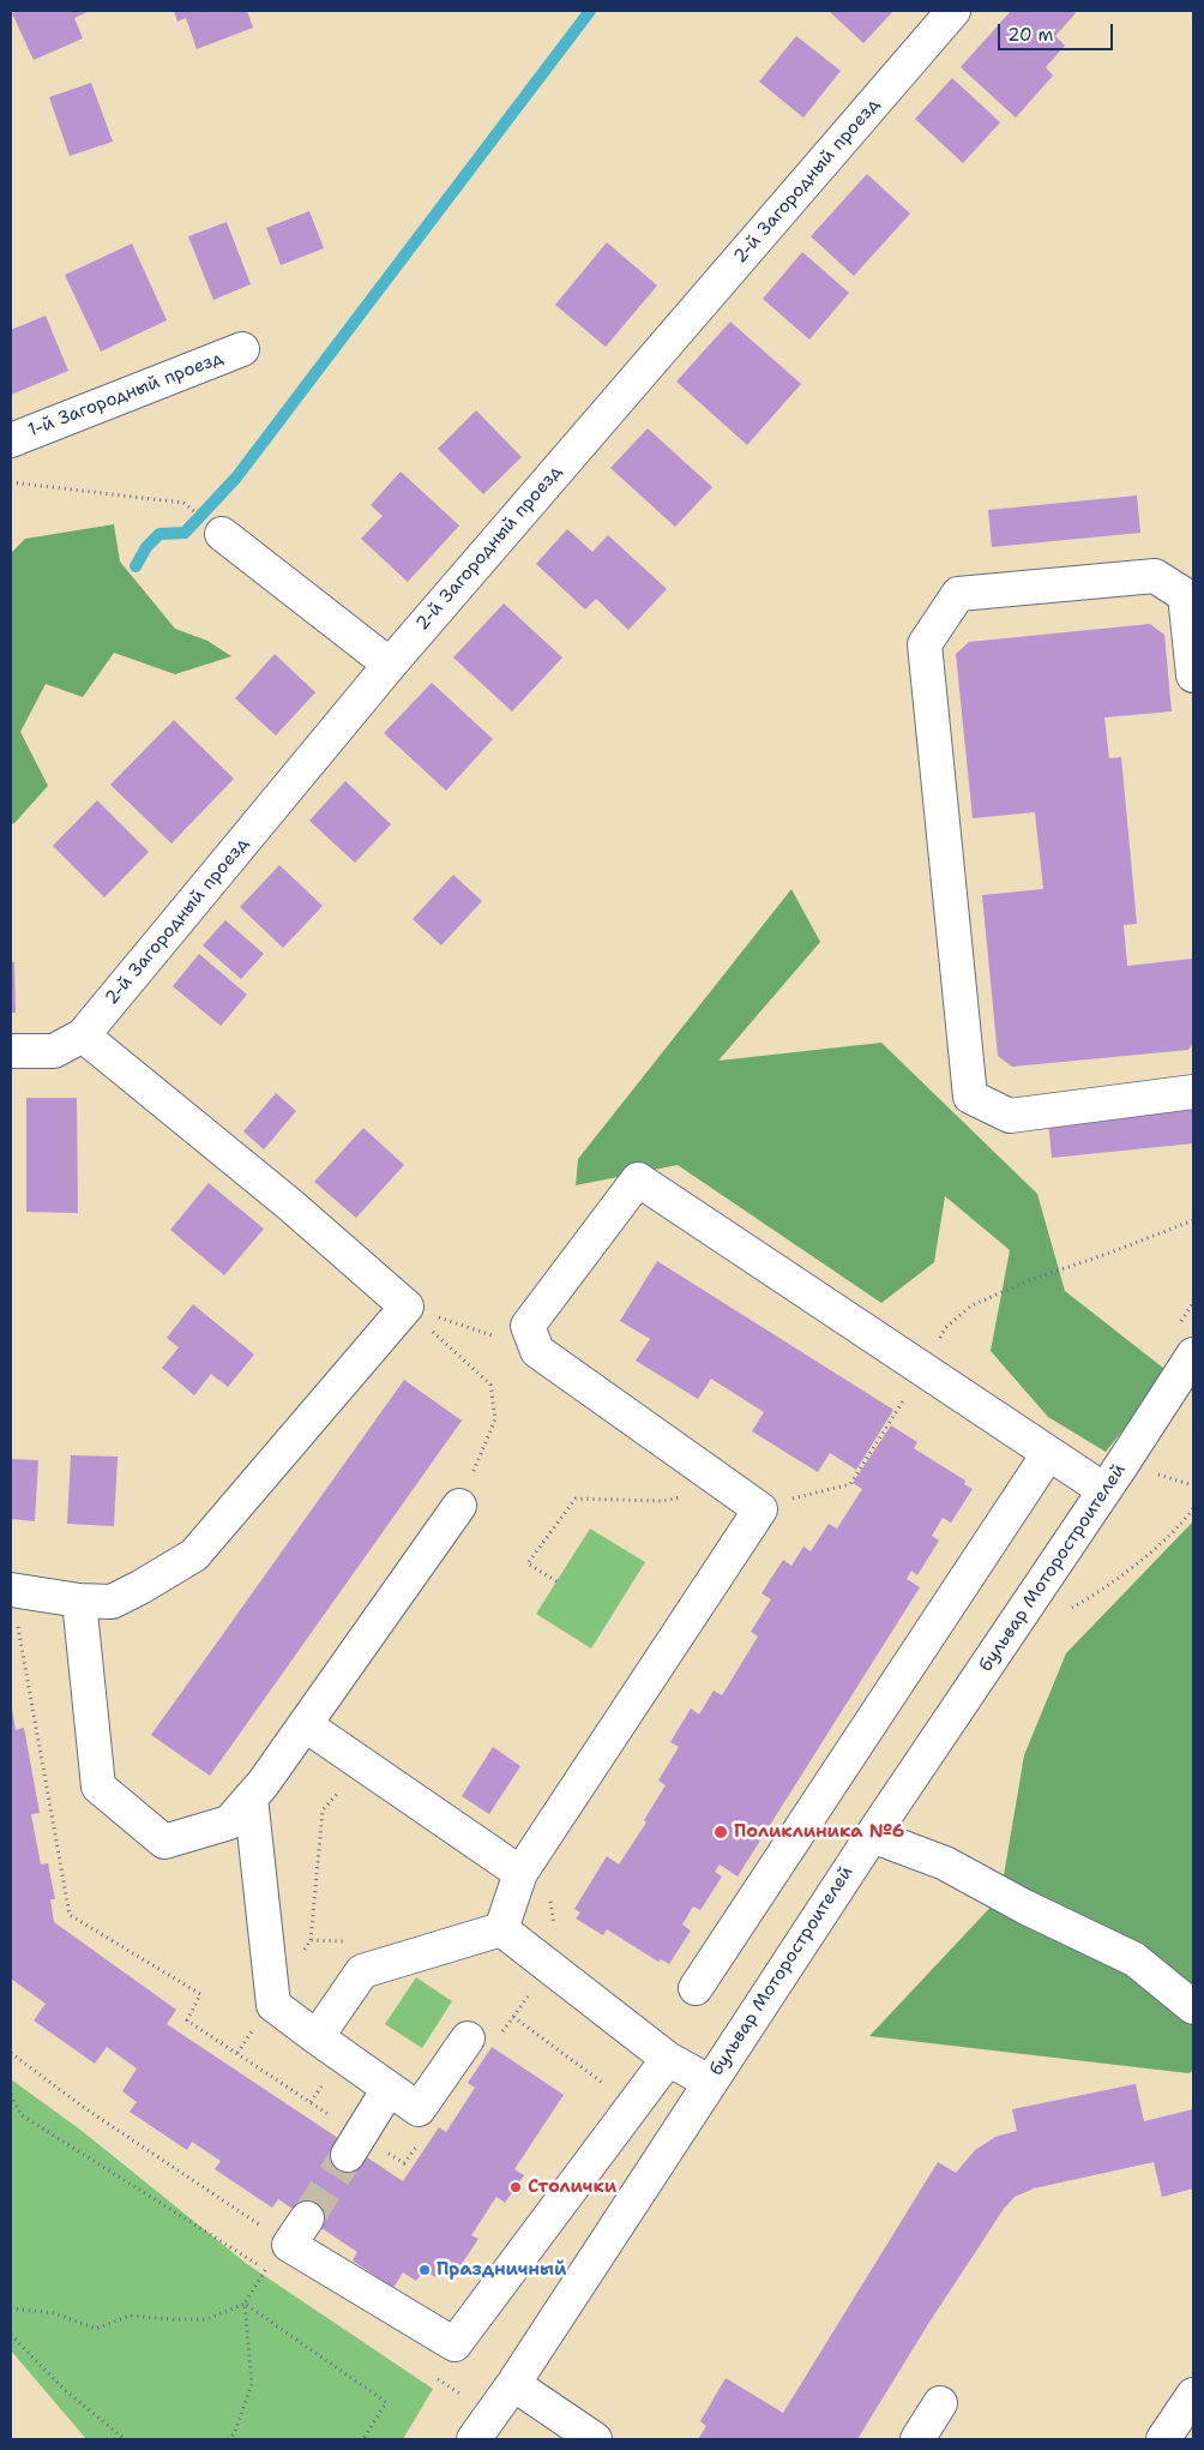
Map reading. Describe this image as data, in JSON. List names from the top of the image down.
{
  "streets": {
    "street": ["2-й Загородный проезд", "1-й Загородный проезд", "бульвар Моторостроителей"]
  },
  "places": ["Поликлиника №6", "Столички", "Праздничный"],
  "scale_bar": "20 m"
}
